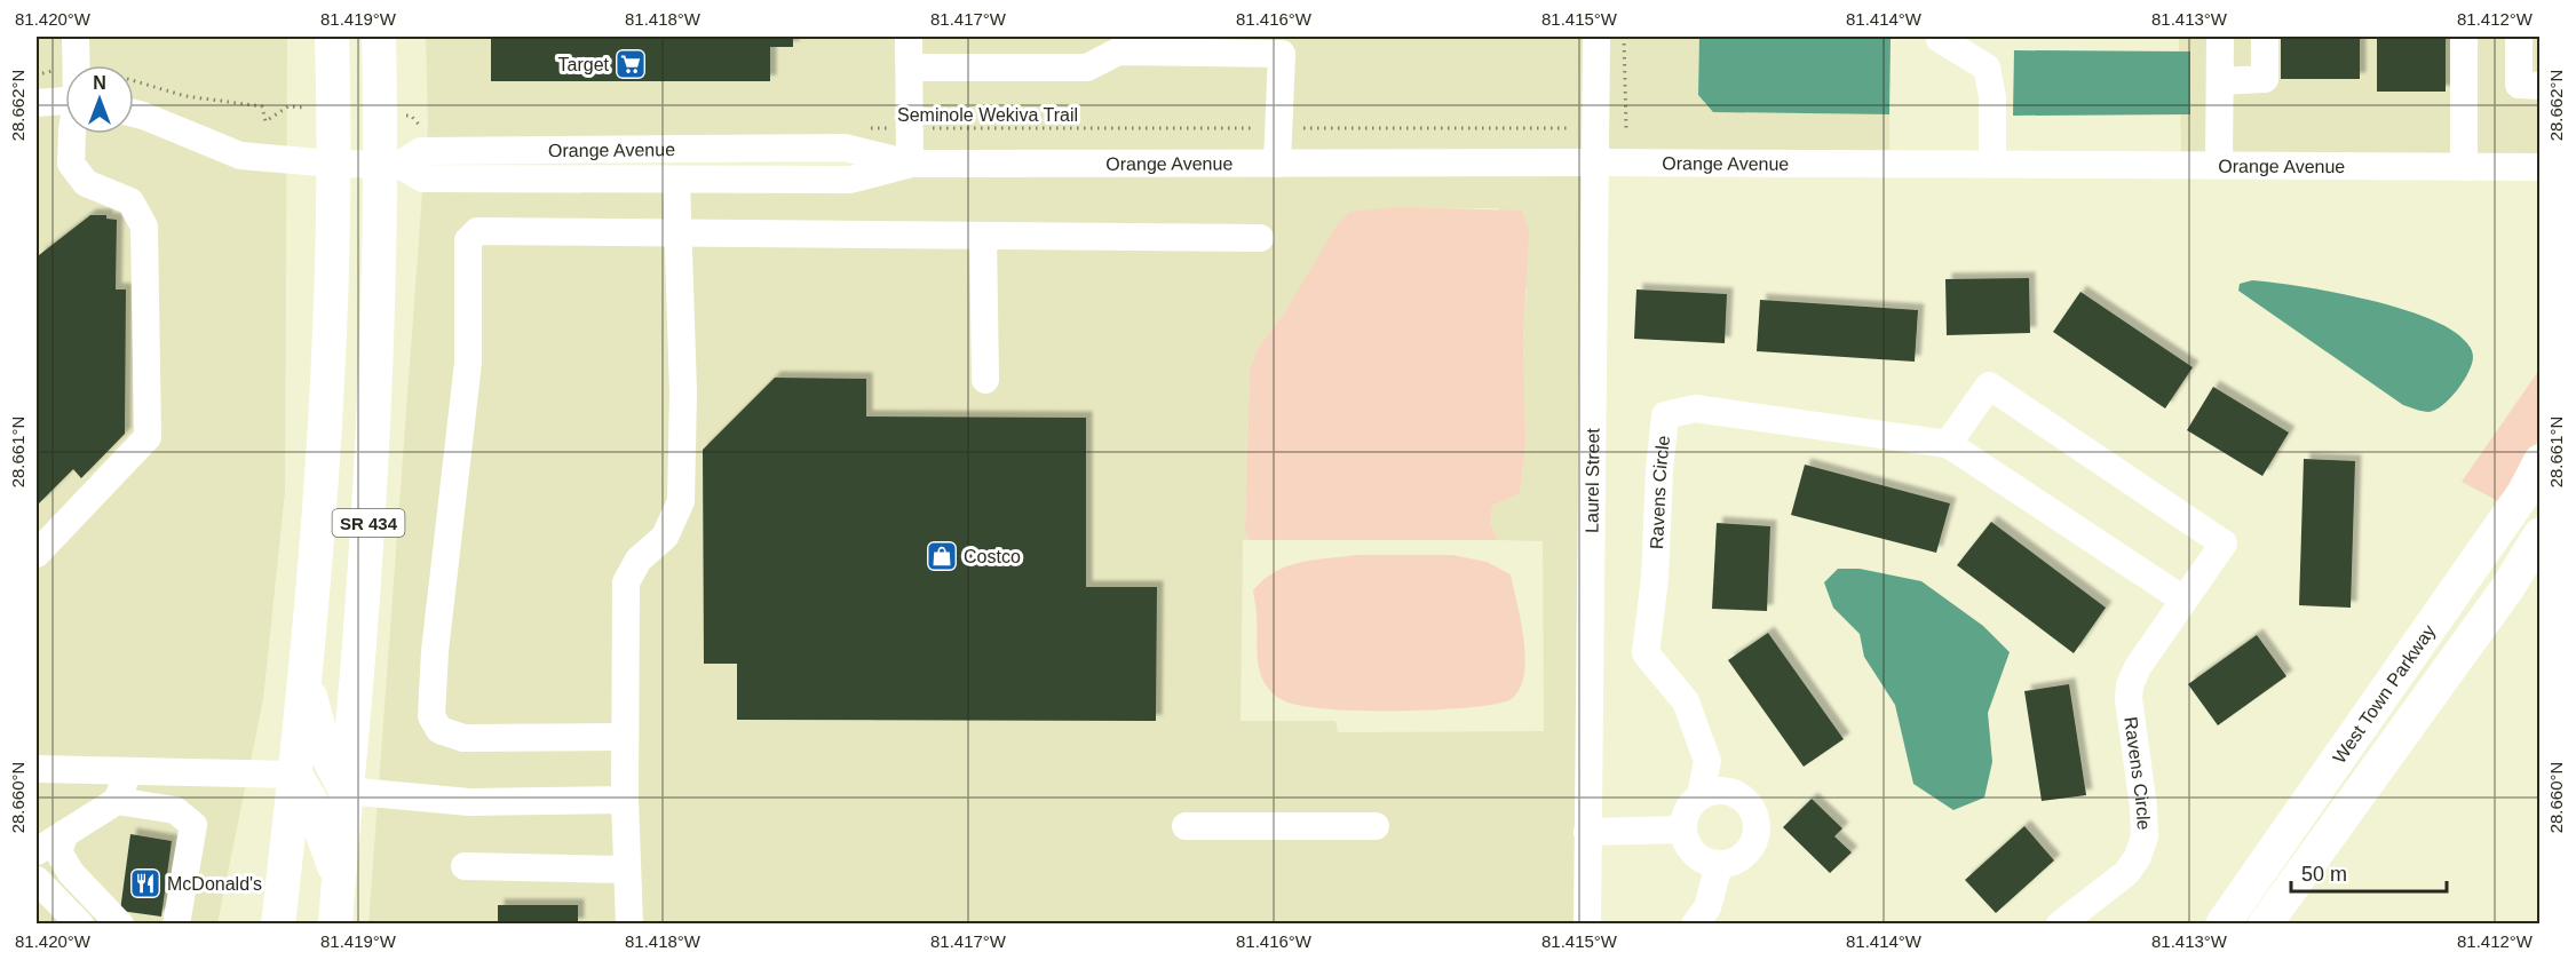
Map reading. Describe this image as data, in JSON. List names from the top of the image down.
{
  "streets": {
    "main road": ["SR 434", "West Town Parkway"],
    "street": ["Orange Avenue", "Laurel Street", "Ravens Circle"],
    "path": ["Seminole Wekiva Trail"]
  },
  "crossings": [
    ["Orange Avenue", "Laurel Street"],
    ["Orange Avenue", "SR 434"]
  ],
  "places": {
    "supermarket": ["Target"],
    "shop": ["Costco"],
    "restaurant": ["McDonald's"]
  },
  "scale_bar": "50 m",
  "north": "top",
  "coordinates": [
    "81.420°W",
    "81.419°W",
    "81.418°W",
    "81.417°W",
    "81.416°W",
    "81.415°W",
    "81.414°W",
    "81.413°W",
    "81.412°W",
    "28.662°N",
    "28.661°N",
    "28.660°N"
  ]
}
